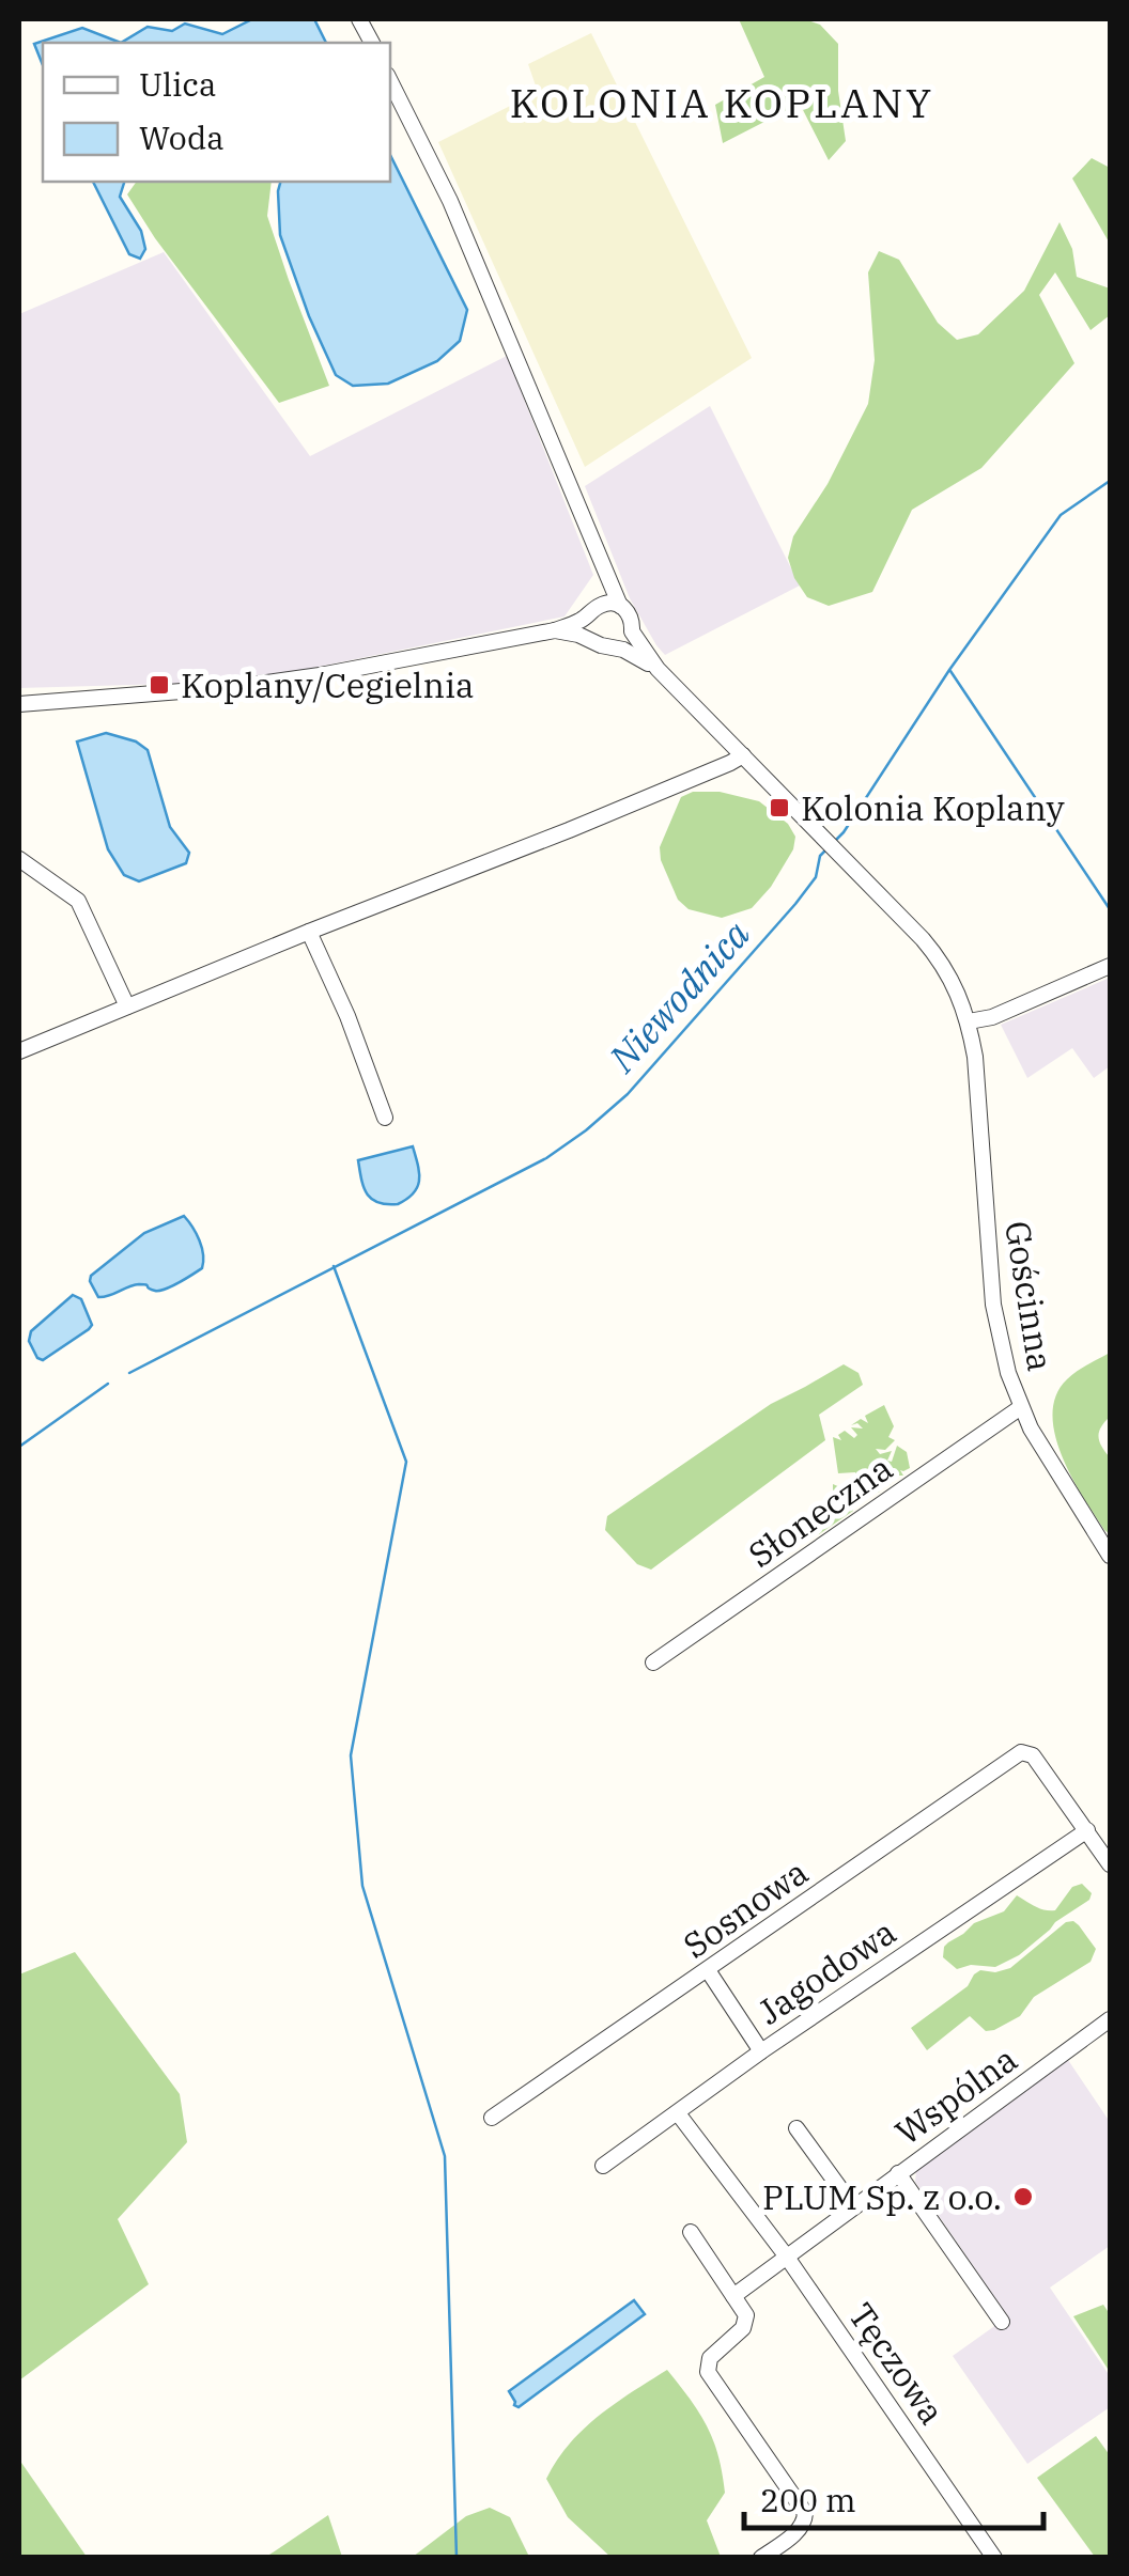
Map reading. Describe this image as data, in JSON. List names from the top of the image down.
{
  "streets": {
    "street": [
      "Gościnna",
      "Słoneczna",
      "Sosnowa",
      "Jagodowa",
      "Wspólna",
      "Tęczowa"
    ]
  },
  "crossings": [
    ["Gościnna", "Słoneczna"],
    ["Sosnowa", "Jagodowa"],
    ["Jagodowa", "Tęczowa"],
    ["Wspólna", "Tęczowa"]
  ],
  "districts": ["KOLONIA KOPLANY"],
  "water": ["Niewodnica"],
  "places": {
    "transit": ["Koplany/Cegielnia", "Kolonia Koplany"],
    "other": ["PLUM Sp. z o.o."]
  },
  "legend": ["Ulica", "Woda"],
  "scale_bar": "200 m"
}
